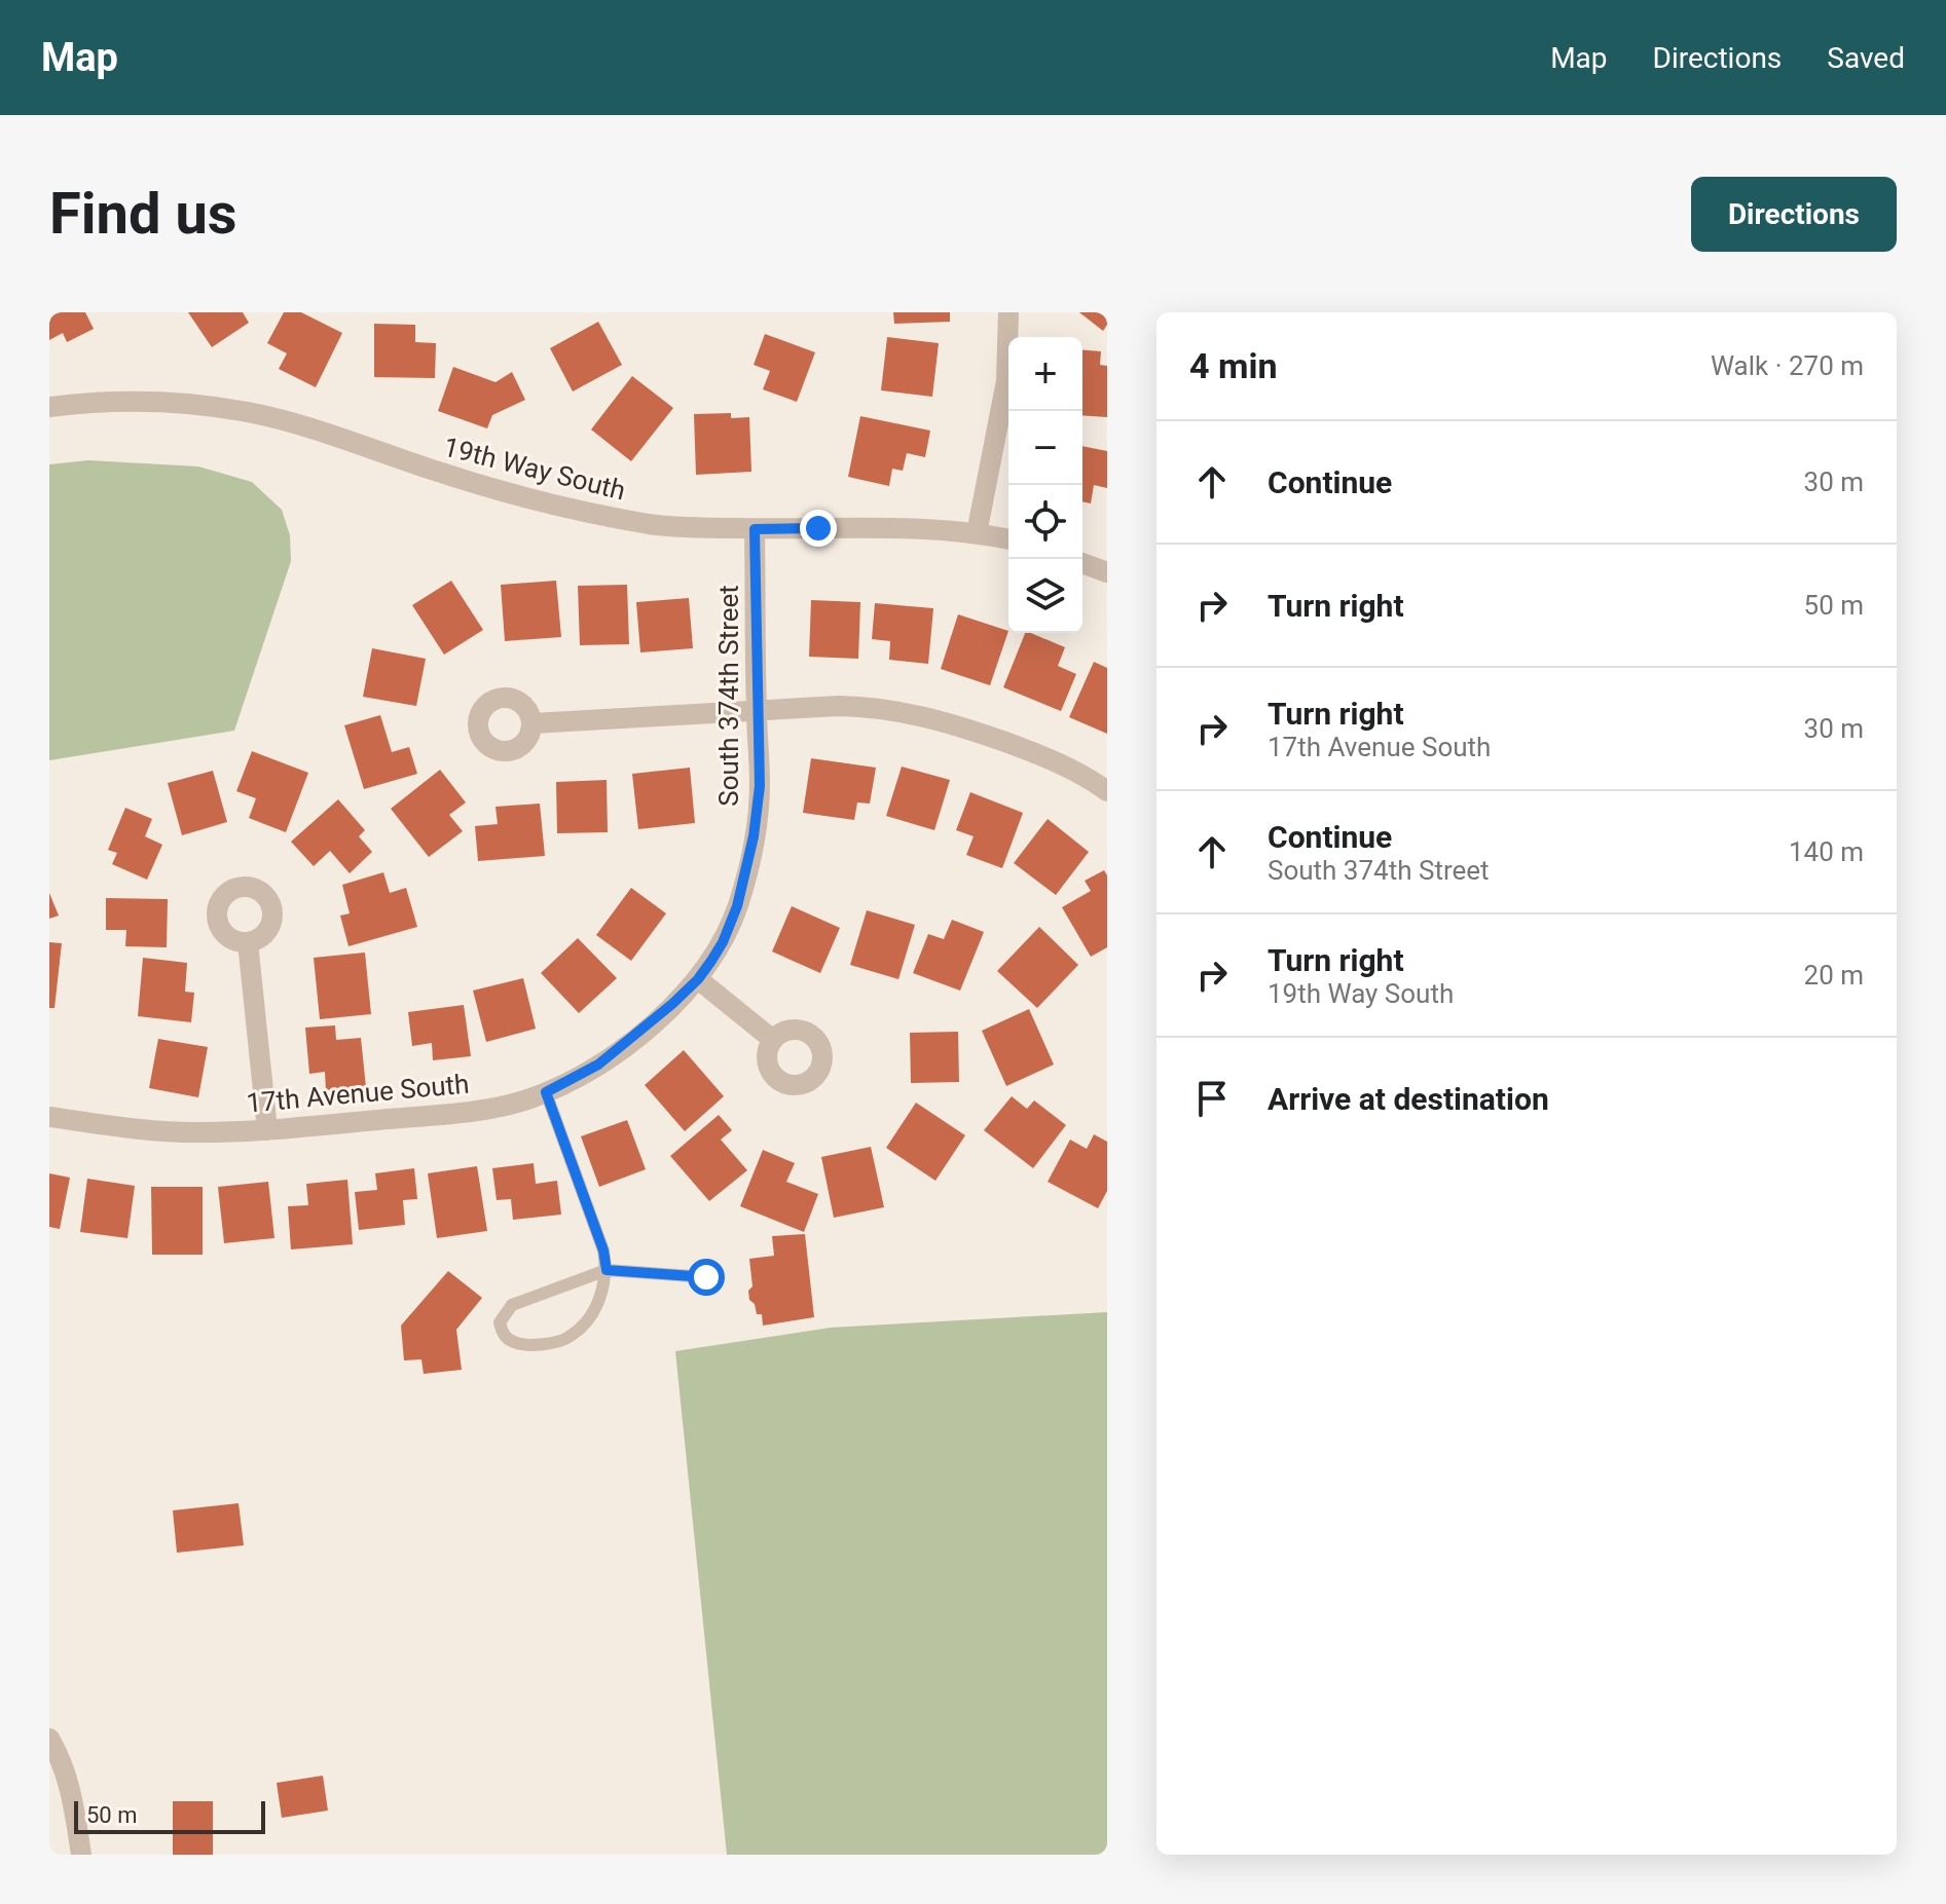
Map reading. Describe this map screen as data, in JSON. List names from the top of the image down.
{
  "streets": {
    "street": ["19th Way South", "South 374th Street", "17th Avenue South"]
  },
  "crossings": [
    ["19th Way South", "South 374th Street"],
    ["South 374th Street", "17th Avenue South"]
  ],
  "scale_bar": "50 m",
  "page": {
    "header": "Map",
    "nav": ["Map", "Directions", "Saved"],
    "buttons": "Directions",
    "title": "Find us",
    "heading": ["4 min", "Walk · 270 m"],
    "map_buttons": ["+", "−"],
    "list": [
      ["Continue", "30 m"],
      ["Turn right", "50 m"],
      ["Turn right", "17th Avenue South", "30 m"],
      ["Continue", "South 374th Street", "140 m"],
      ["Turn right", "19th Way South", "20 m"],
      "Arrive at destination"
    ],
    "scale": "50 m"
  }
}
